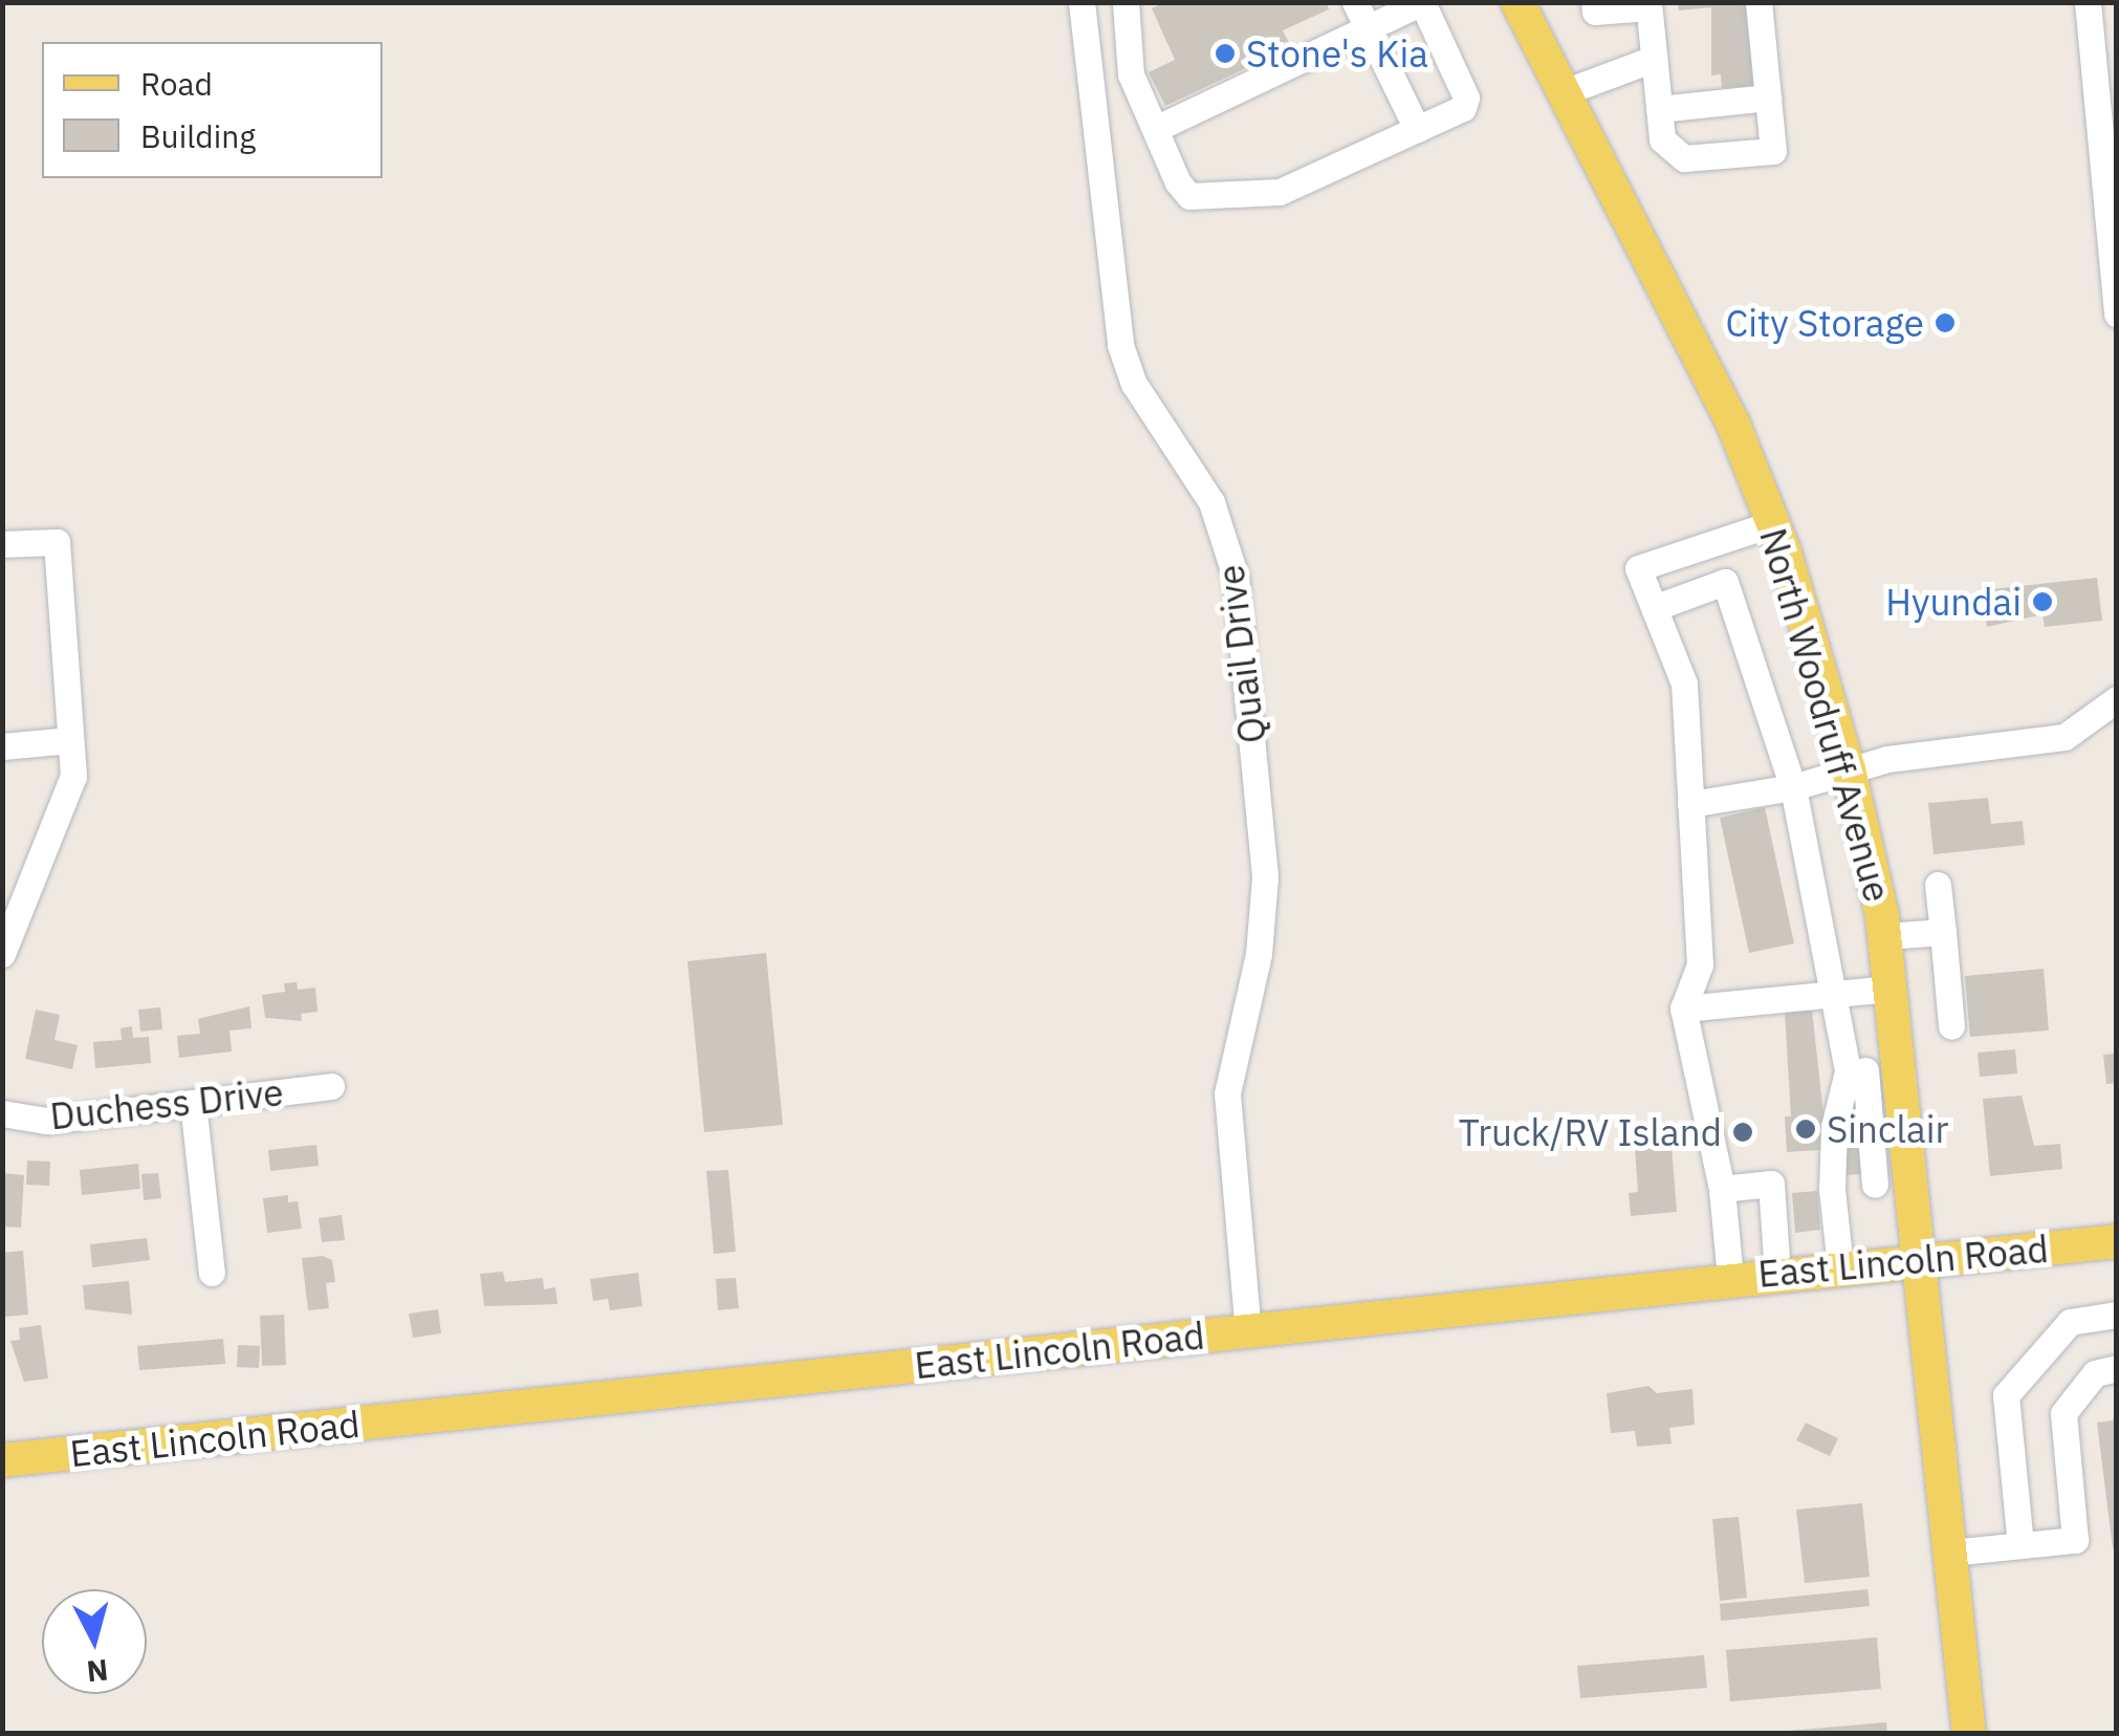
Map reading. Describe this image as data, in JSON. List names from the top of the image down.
{
  "streets": {
    "main road": ["North Woodruff Avenue", "East Lincoln Road"],
    "street": ["Quail Drive", "Duchess Drive"]
  },
  "crossings": [
    ["Quail Drive", "East Lincoln Road"],
    ["North Woodruff Avenue", "East Lincoln Road"]
  ],
  "places": [
    "Stone's Kia",
    "City Storage",
    "Hyundai",
    "Sinclair",
    "Truck/RV Island"
  ],
  "legend": ["Road", "Building"],
  "north": "bottom"
}
